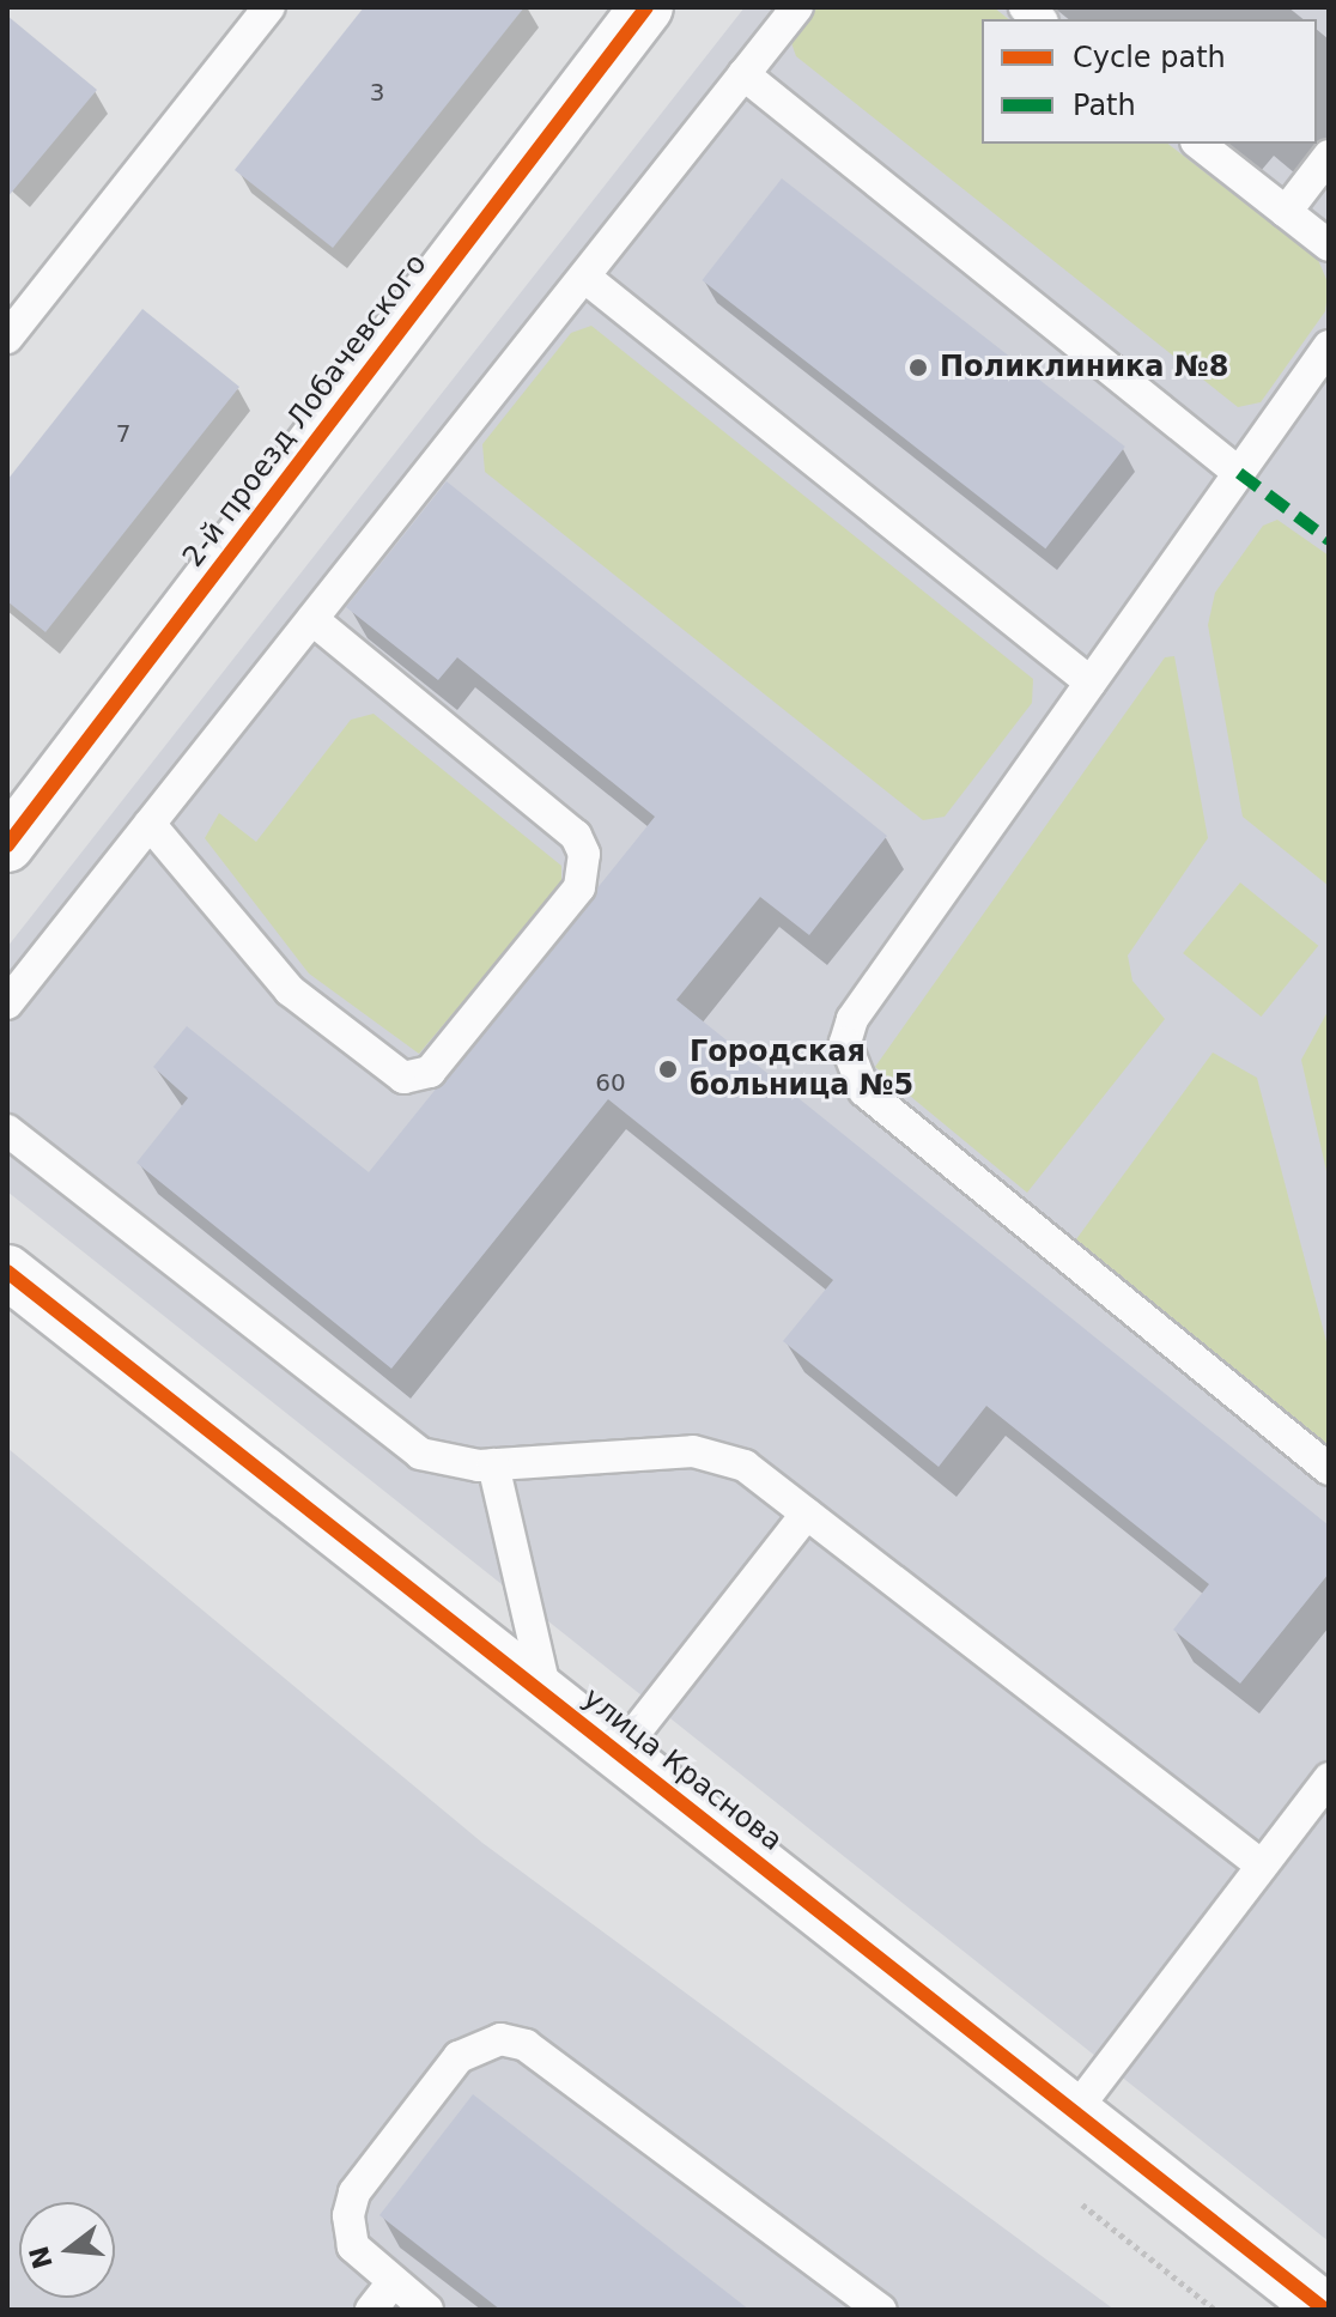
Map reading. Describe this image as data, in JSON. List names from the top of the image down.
{
  "streets": {
    "street": ["2-й проезд Лобачевского", "улица Краснова"]
  },
  "places": ["Поликлиника №8", "Городская больница №5"],
  "house_numbers": ["3", "7", "60"],
  "legend": ["Cycle path", "Path"],
  "north": "left"
}
